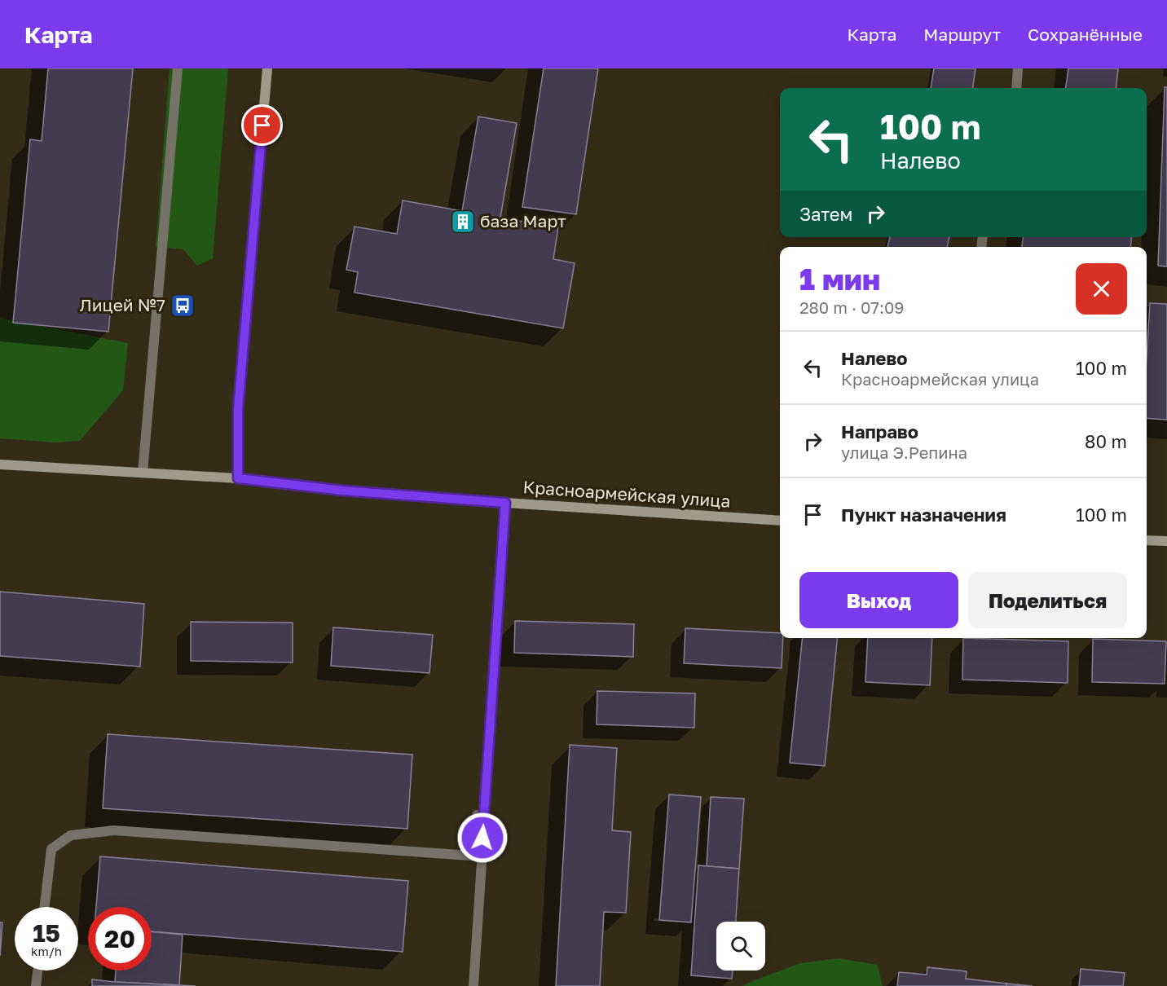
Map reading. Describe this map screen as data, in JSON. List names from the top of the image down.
{
  "streets": {
    "main road": ["Красноармейская улица"]
  },
  "places": {
    "building": ["база Март"],
    "bus stop": ["Лицей №7"]
  },
  "page": {
    "header": "Карта",
    "nav": ["Карта", "Маршрут", "Сохранённые"],
    "turn": ["100 m", "Налево"],
    "then": "Затем",
    "heading": ["1 мин", "280 m · 07:09"],
    "list": [
      {
        "name": "Налево",
        "note": "Красноармейская улица",
        "value": "100 m"
      },
      {
        "name": "Направо",
        "note": "улица Э.Репина",
        "value": "80 m"
      },
      {
        "name": "Пункт назначения",
        "value": "100 m"
      }
    ],
    "buttons": ["Выход", "Поделиться"],
    "speed": "15 km/h",
    "limit": "20"
  }
}
